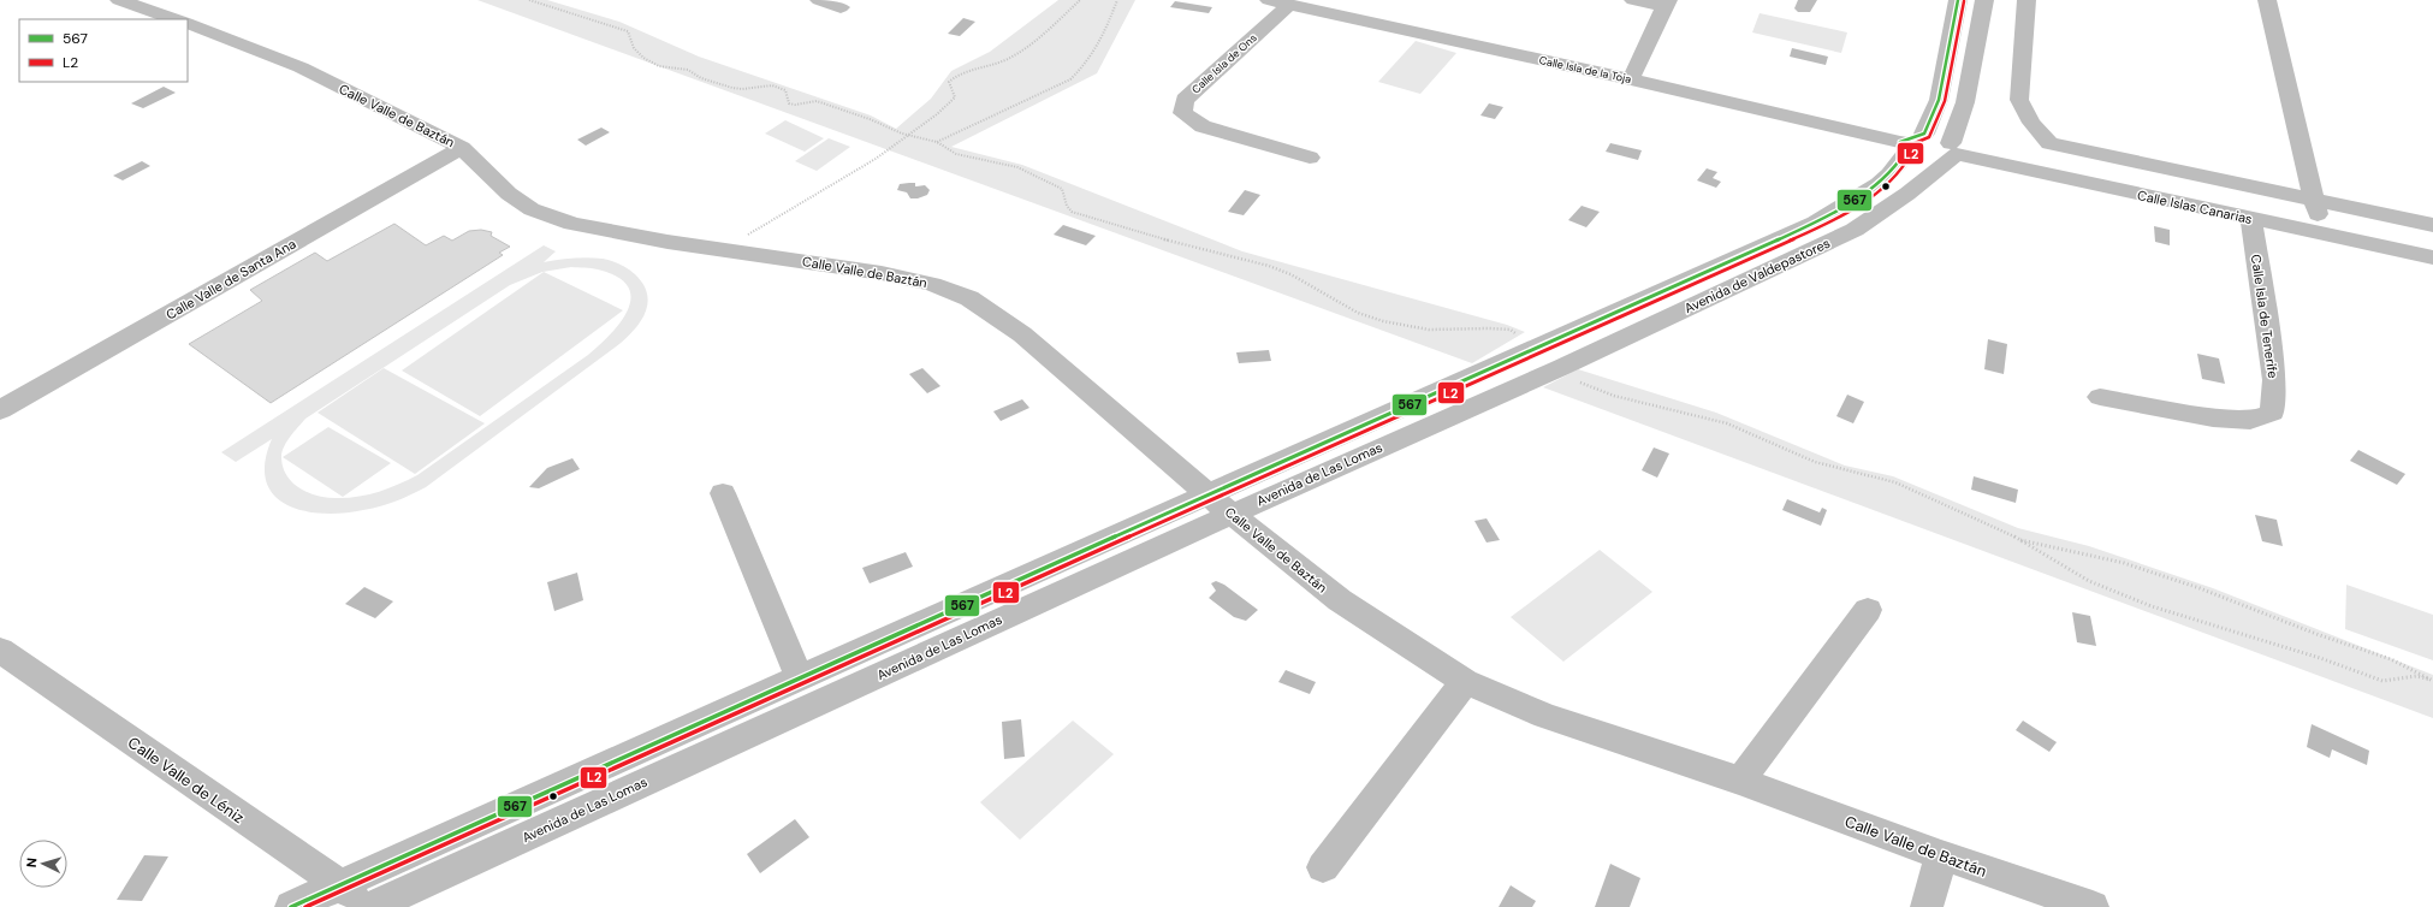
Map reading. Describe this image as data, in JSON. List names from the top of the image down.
{
  "streets": {
    "street": [
      "Calle Isla de Ons",
      "Calle Isla de la Toja",
      "Calle Valle de Baztán",
      "Calle Islas Canarias",
      "Avenida de Valdepastores",
      "Calle Valle de Santa Ana",
      "Calle Isla de Tenerife",
      "Avenida de Las Lomas",
      "Calle Valle de Léniz"
    ]
  },
  "crossings": [
    ["Calle Isla de Ons", "Calle Isla de la Toja"],
    ["Calle Isla de la Toja", "Calle Islas Canarias"],
    ["Calle Isla de la Toja", "Avenida de Valdepastores"],
    ["Calle Valle de Baztán", "Calle Valle de Santa Ana"],
    ["Calle Valle de Baztán", "Avenida de Las Lomas"],
    ["Calle Islas Canarias", "Avenida de Valdepastores"],
    ["Calle Islas Canarias", "Calle Isla de Tenerife"],
    ["Avenida de Valdepastores", "Avenida de Las Lomas"],
    ["Avenida de Las Lomas", "Calle Valle de Léniz"]
  ],
  "lines": ["transit line 567", "transit line L2"],
  "legend": ["567", "L2"],
  "north": "left"
}
